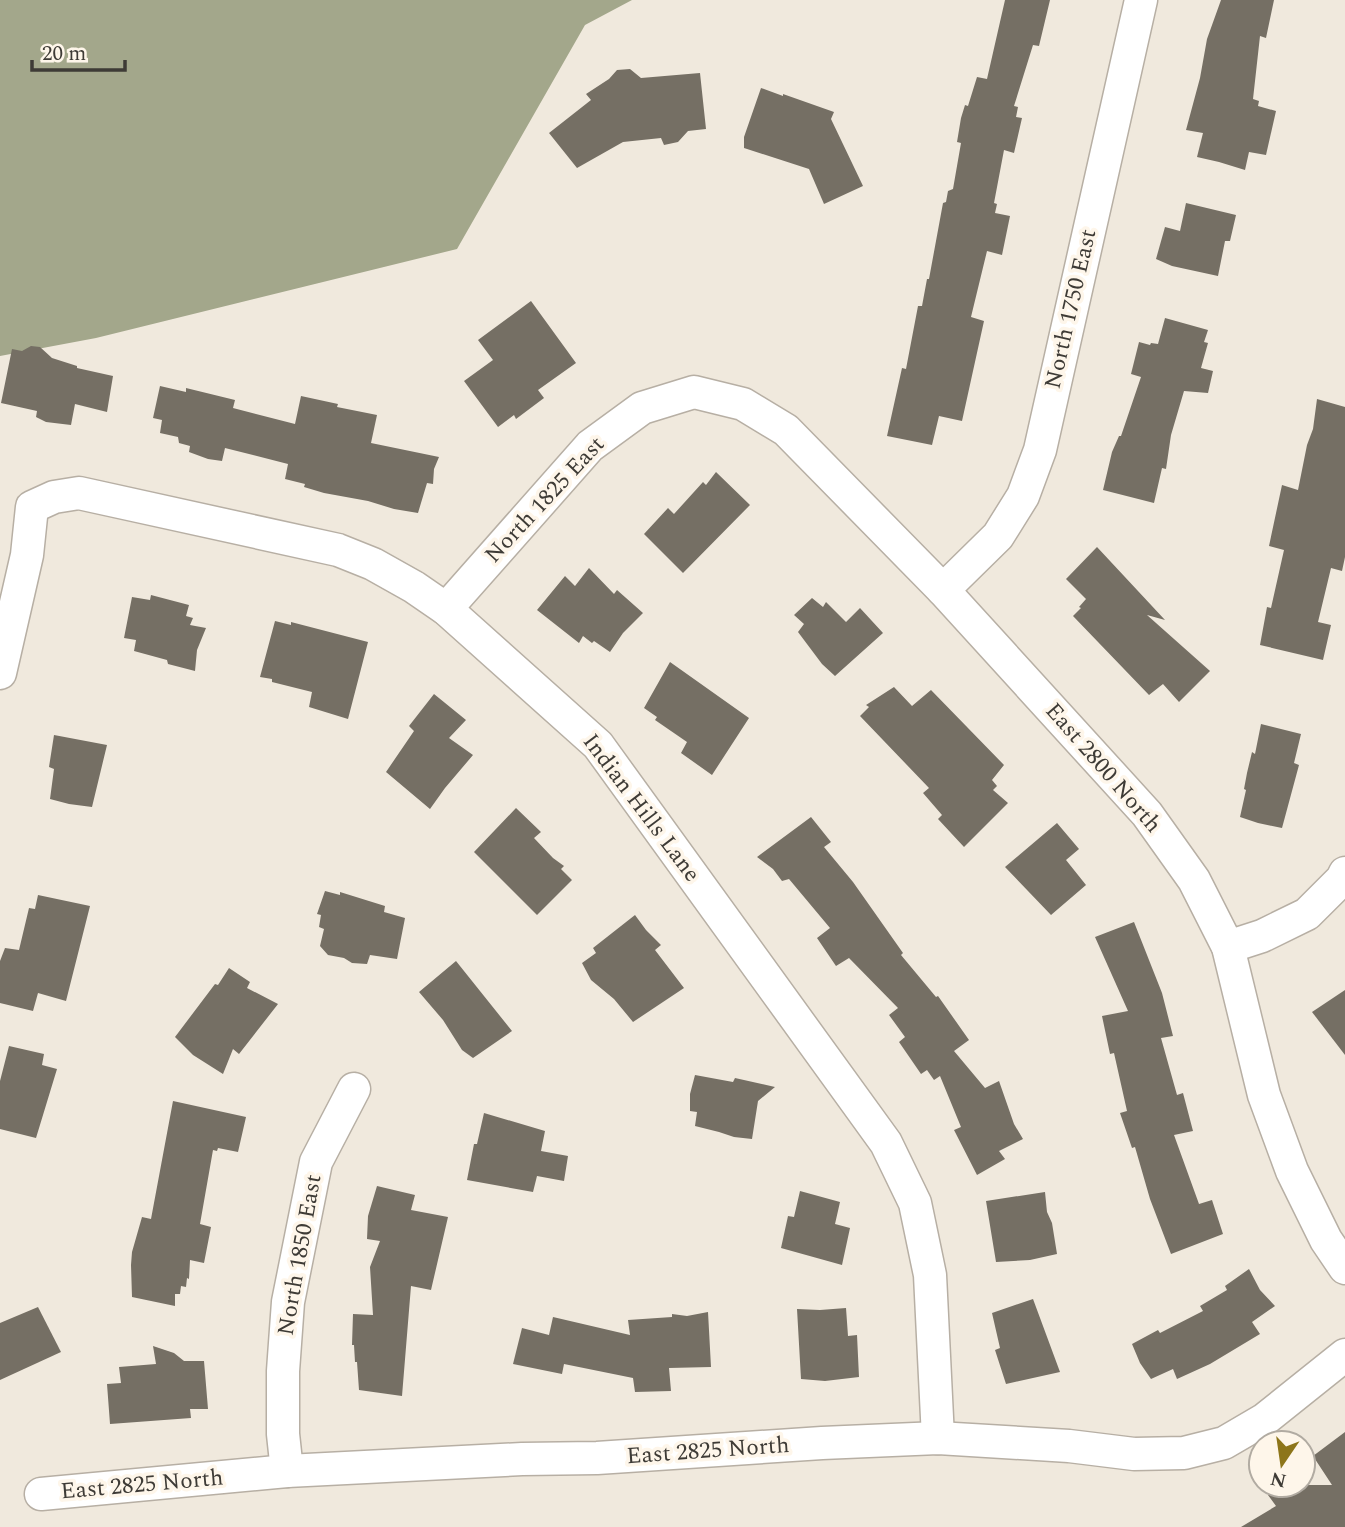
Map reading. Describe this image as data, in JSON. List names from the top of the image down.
{
  "streets": {
    "street": [
      "North 1750 East",
      "North 1825 East",
      "East 2800 North",
      "Indian Hills Lane",
      "North 1850 East",
      "East 2825 North"
    ]
  },
  "crossings": [
    ["North 1750 East", "East 2800 North"],
    ["North 1825 East", "East 2800 North"],
    ["North 1825 East", "Indian Hills Lane"],
    ["Indian Hills Lane", "East 2825 North"],
    ["North 1850 East", "East 2825 North"]
  ],
  "scale_bar": "20 m",
  "north": "bottom"
}
